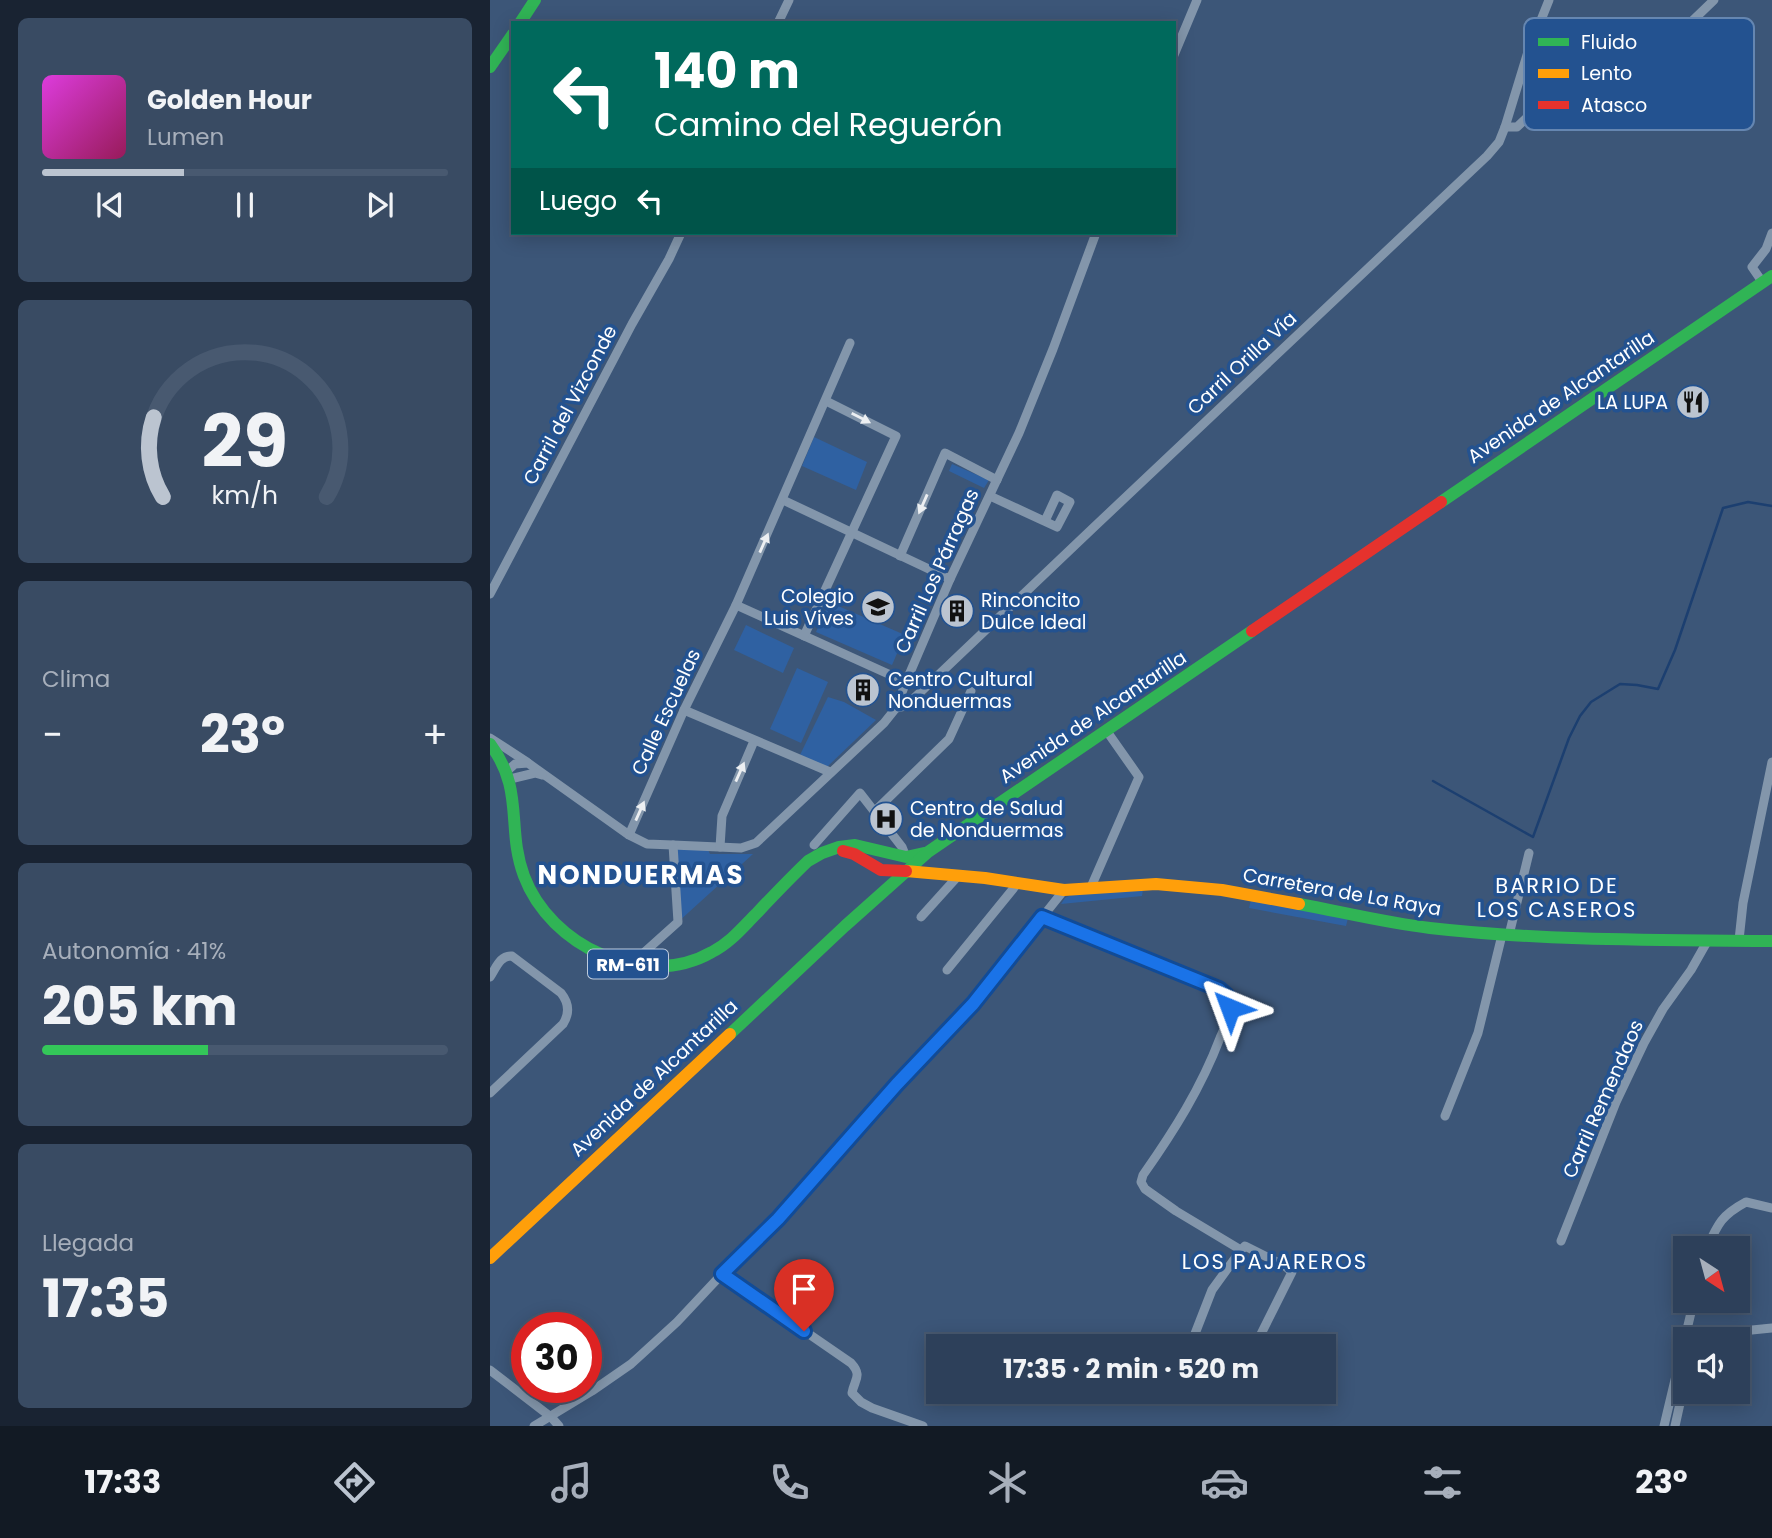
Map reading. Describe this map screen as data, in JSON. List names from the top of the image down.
{
  "streets": {
    "main road": ["Avenida de Alcantarilla", "Carretera de La Raya", "RM-611"],
    "street": [
      "Carril Orilla Vía",
      "Carril del Vizconde",
      "Carril Los Párragas",
      "Calle Escuelas",
      "Carril Remendaos"
    ]
  },
  "crossings": [
    ["Carril Orilla Vía", "Carril Los Párragas"],
    ["Avenida de Alcantarilla", "Carretera de La Raya"],
    ["Avenida de Alcantarilla", "RM-611"],
    ["Carril Los Párragas", "Calle Escuelas"],
    ["Carretera de La Raya", "Carril Remendaos"]
  ],
  "districts": ["NONDUERMAS", "BARRIO DE LOS CASEROS", "LOS PAJAREROS"],
  "places": {
    "restaurant": ["LA LUPA"],
    "school or university": ["Colegio Luis Vives"],
    "building": ["Rinconcito Dulce Ideal", "Centro Cultural Nonduermas"],
    "hospital": ["Centro de Salud de Nonduermas"]
  },
  "legend": ["Fluido", "Lento", "Atasco"],
  "north": "bottom right",
  "page": {
    "turn": ["140 m", "Camino del Reguerón"],
    "song": ["Golden Hour", "Lumen"],
    "then": "Luego",
    "tile": [
      "Clima",
      ["Autonomía · 41%", "205 km"],
      ["Llegada", "17:35"]
    ],
    "heat": ["−", "23°", "+"],
    "limit": "30",
    "trip": "17:35 · 2 min · 520 m",
    "tabs": ["17:33", "23°"],
    "gauge": ["29", "km/h"]
  }
}
